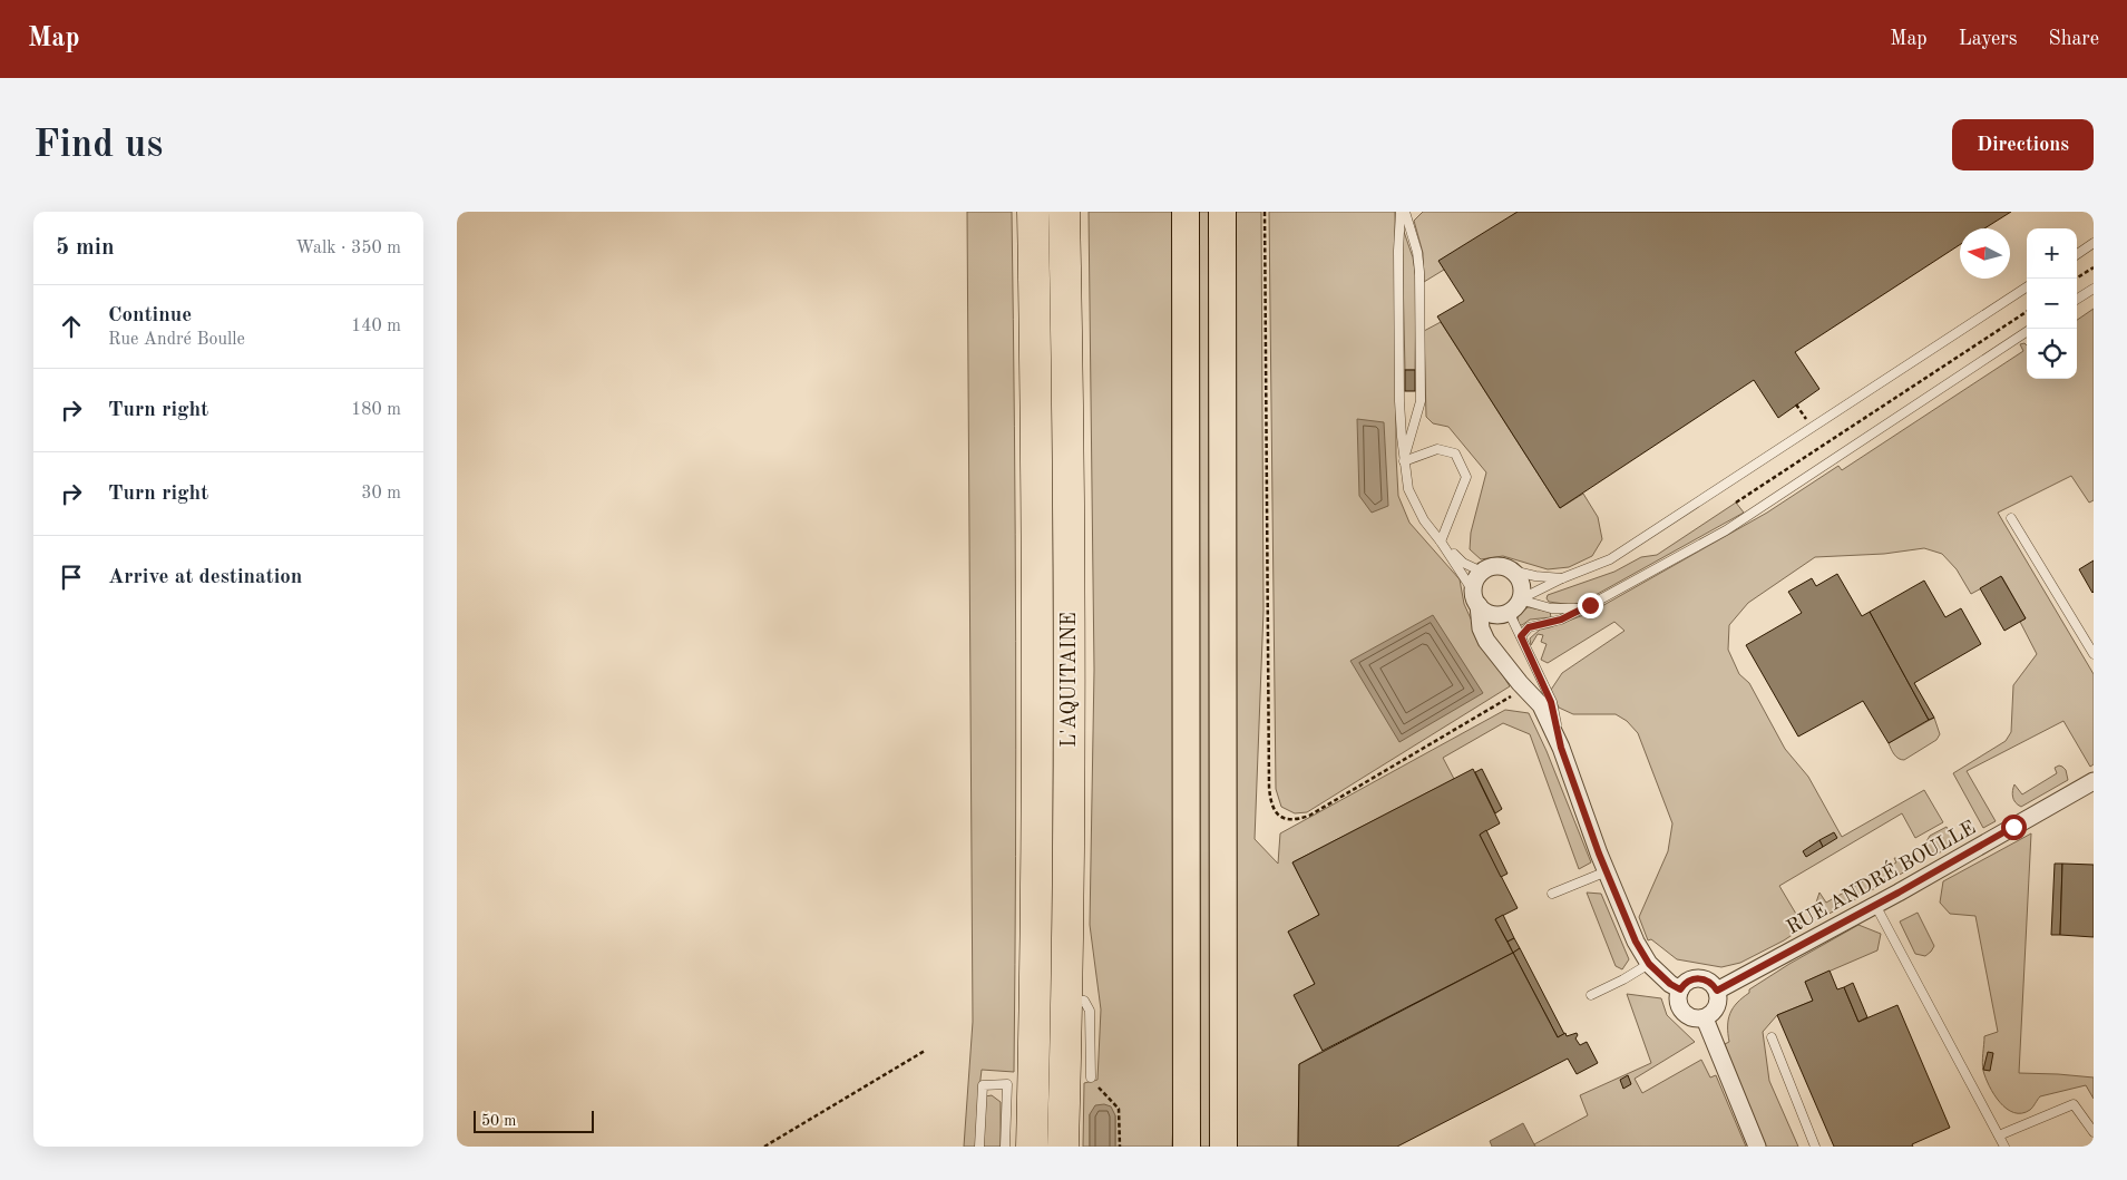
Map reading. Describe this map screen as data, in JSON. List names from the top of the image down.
{
  "streets": {
    "highway": ["L'AQUITAINE"],
    "street": ["RUE ANDRÉ BOULLE"]
  },
  "scale_bar": "50 m",
  "north": "left",
  "page": {
    "header": "Map",
    "nav": ["Map", "Layers", "Share"],
    "buttons": "Directions",
    "title": "Find us",
    "heading": ["5 min", "Walk · 350 m"],
    "map_buttons": ["+", "−"],
    "list": [
      ["Continue", "Rue André Boulle", "140 m"],
      ["Turn right", "180 m"],
      ["Turn right", "30 m"],
      "Arrive at destination"
    ],
    "scale": "50 m"
  }
}
